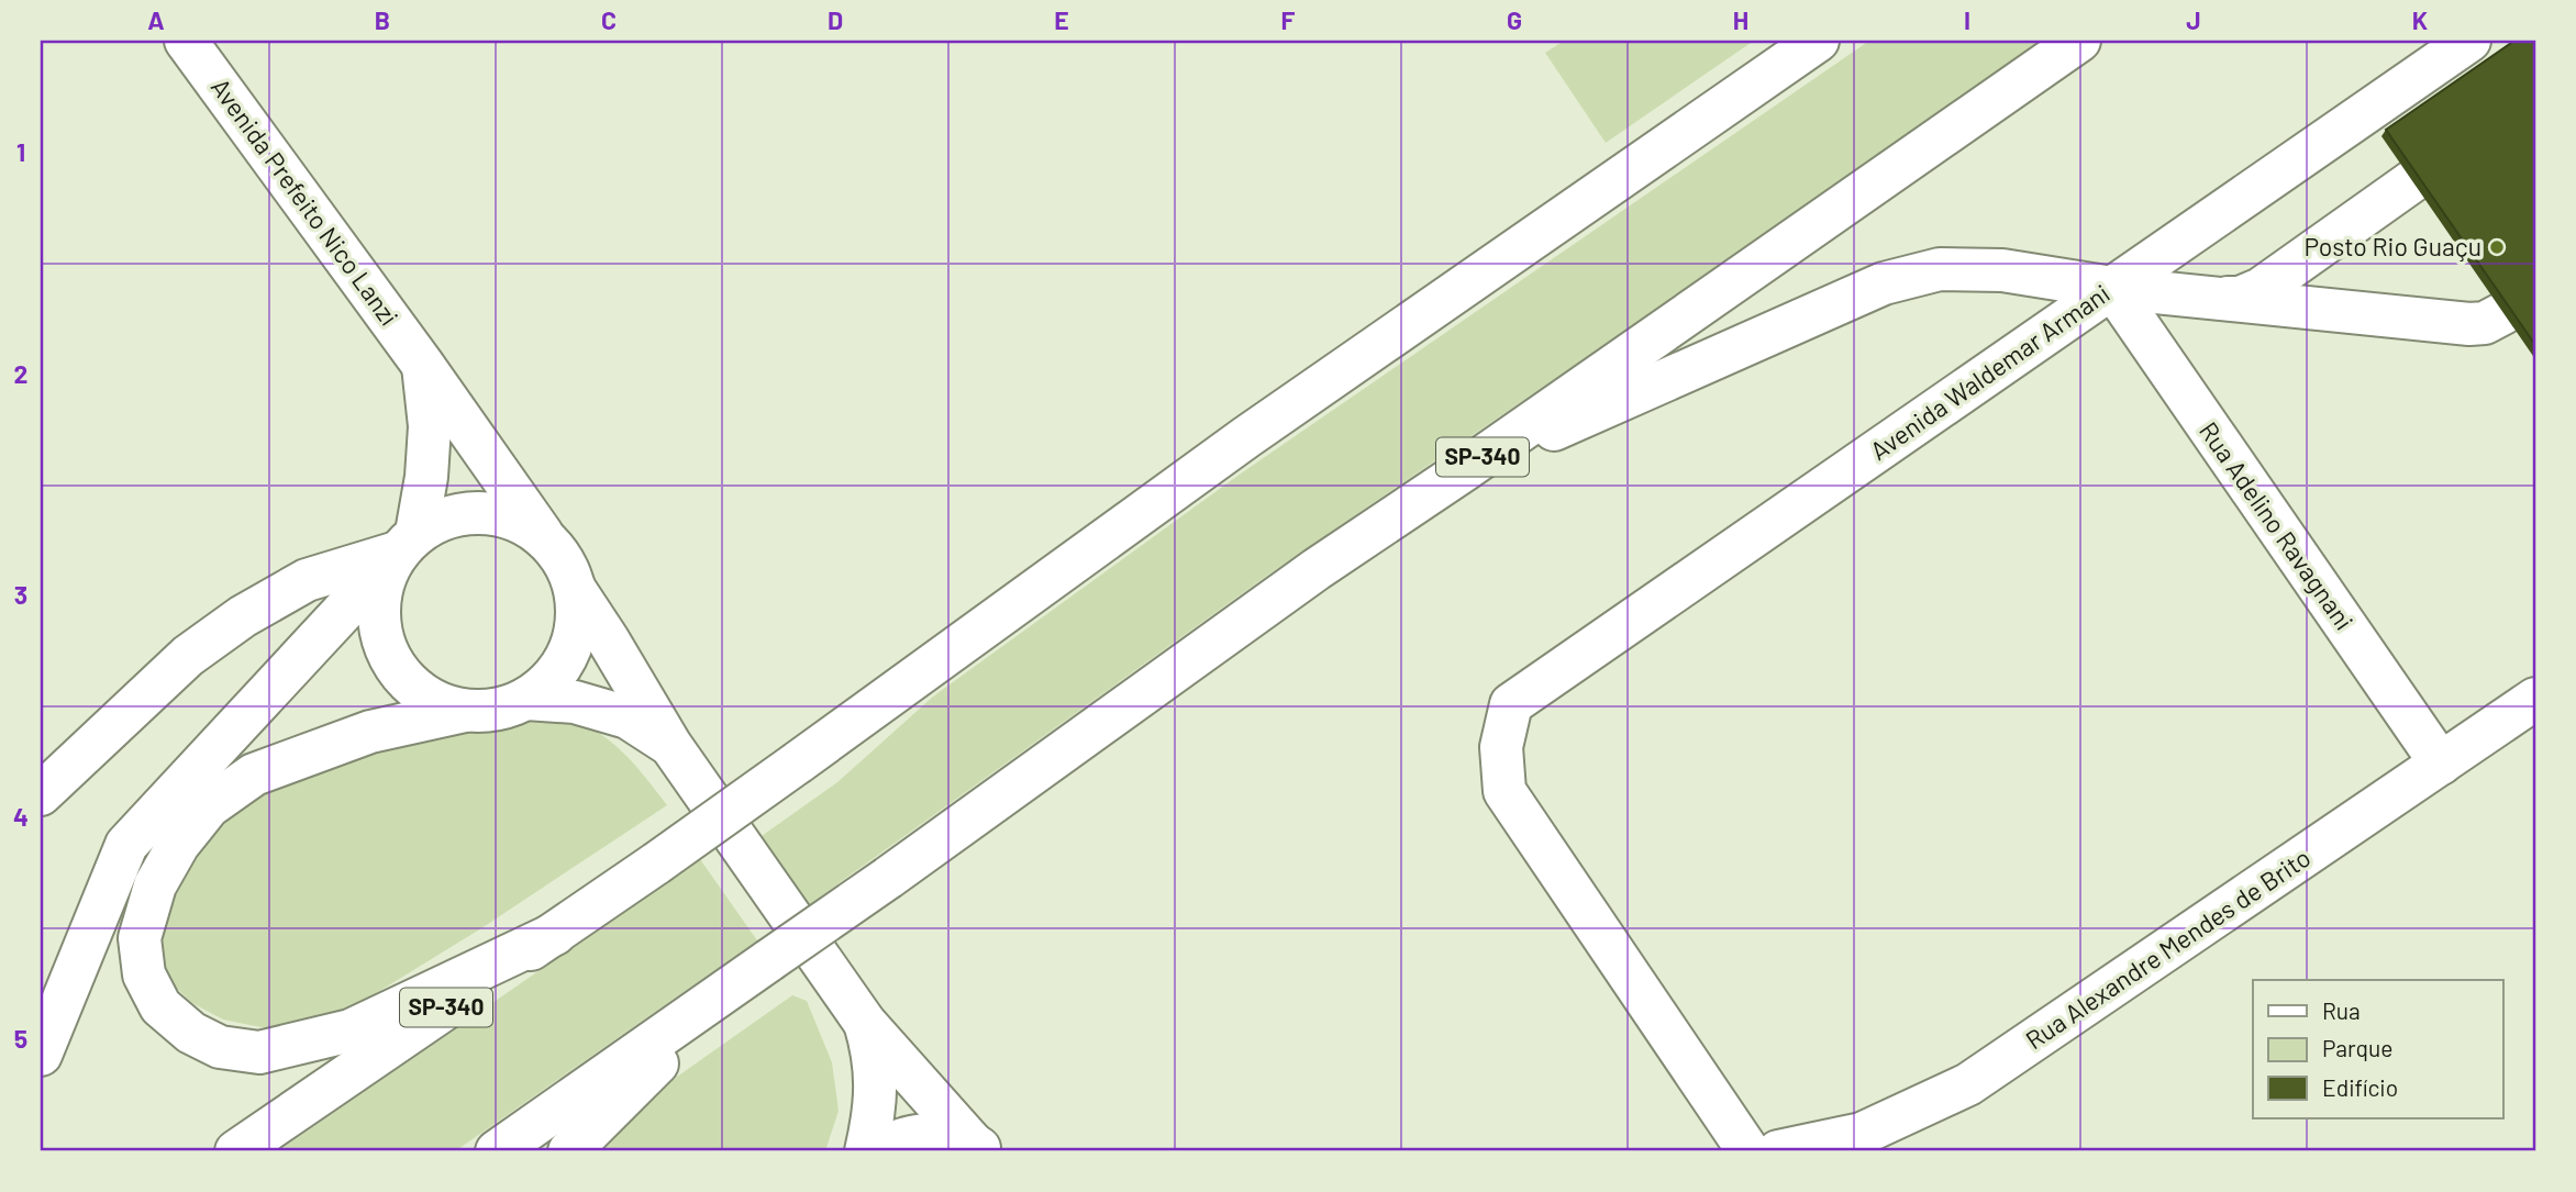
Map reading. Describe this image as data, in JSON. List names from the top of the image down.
{
  "streets": {
    "main road": [
      "Avenida Prefeito Nico Lanzi",
      "Avenida Waldemar Armani",
      "SP-340",
      "Rua Adelino Ravagnani",
      "Rua Alexandre Mendes de Brito"
    ]
  },
  "crossings": [
    ["Avenida Waldemar Armani", "Rua Adelino Ravagnani"],
    ["Rua Adelino Ravagnani", "Rua Alexandre Mendes de Brito"]
  ],
  "places": ["Posto Rio Guaçu"],
  "legend": ["Rua", "Parque", "Edifício"],
  "grid": {
    "columns": [
      "A",
      "B",
      "C",
      "D",
      "E",
      "F",
      "G",
      "H",
      "I",
      "J",
      "K"
    ],
    "rows": [
      "1",
      "2",
      "3",
      "4",
      "5"
    ]
  }
}
